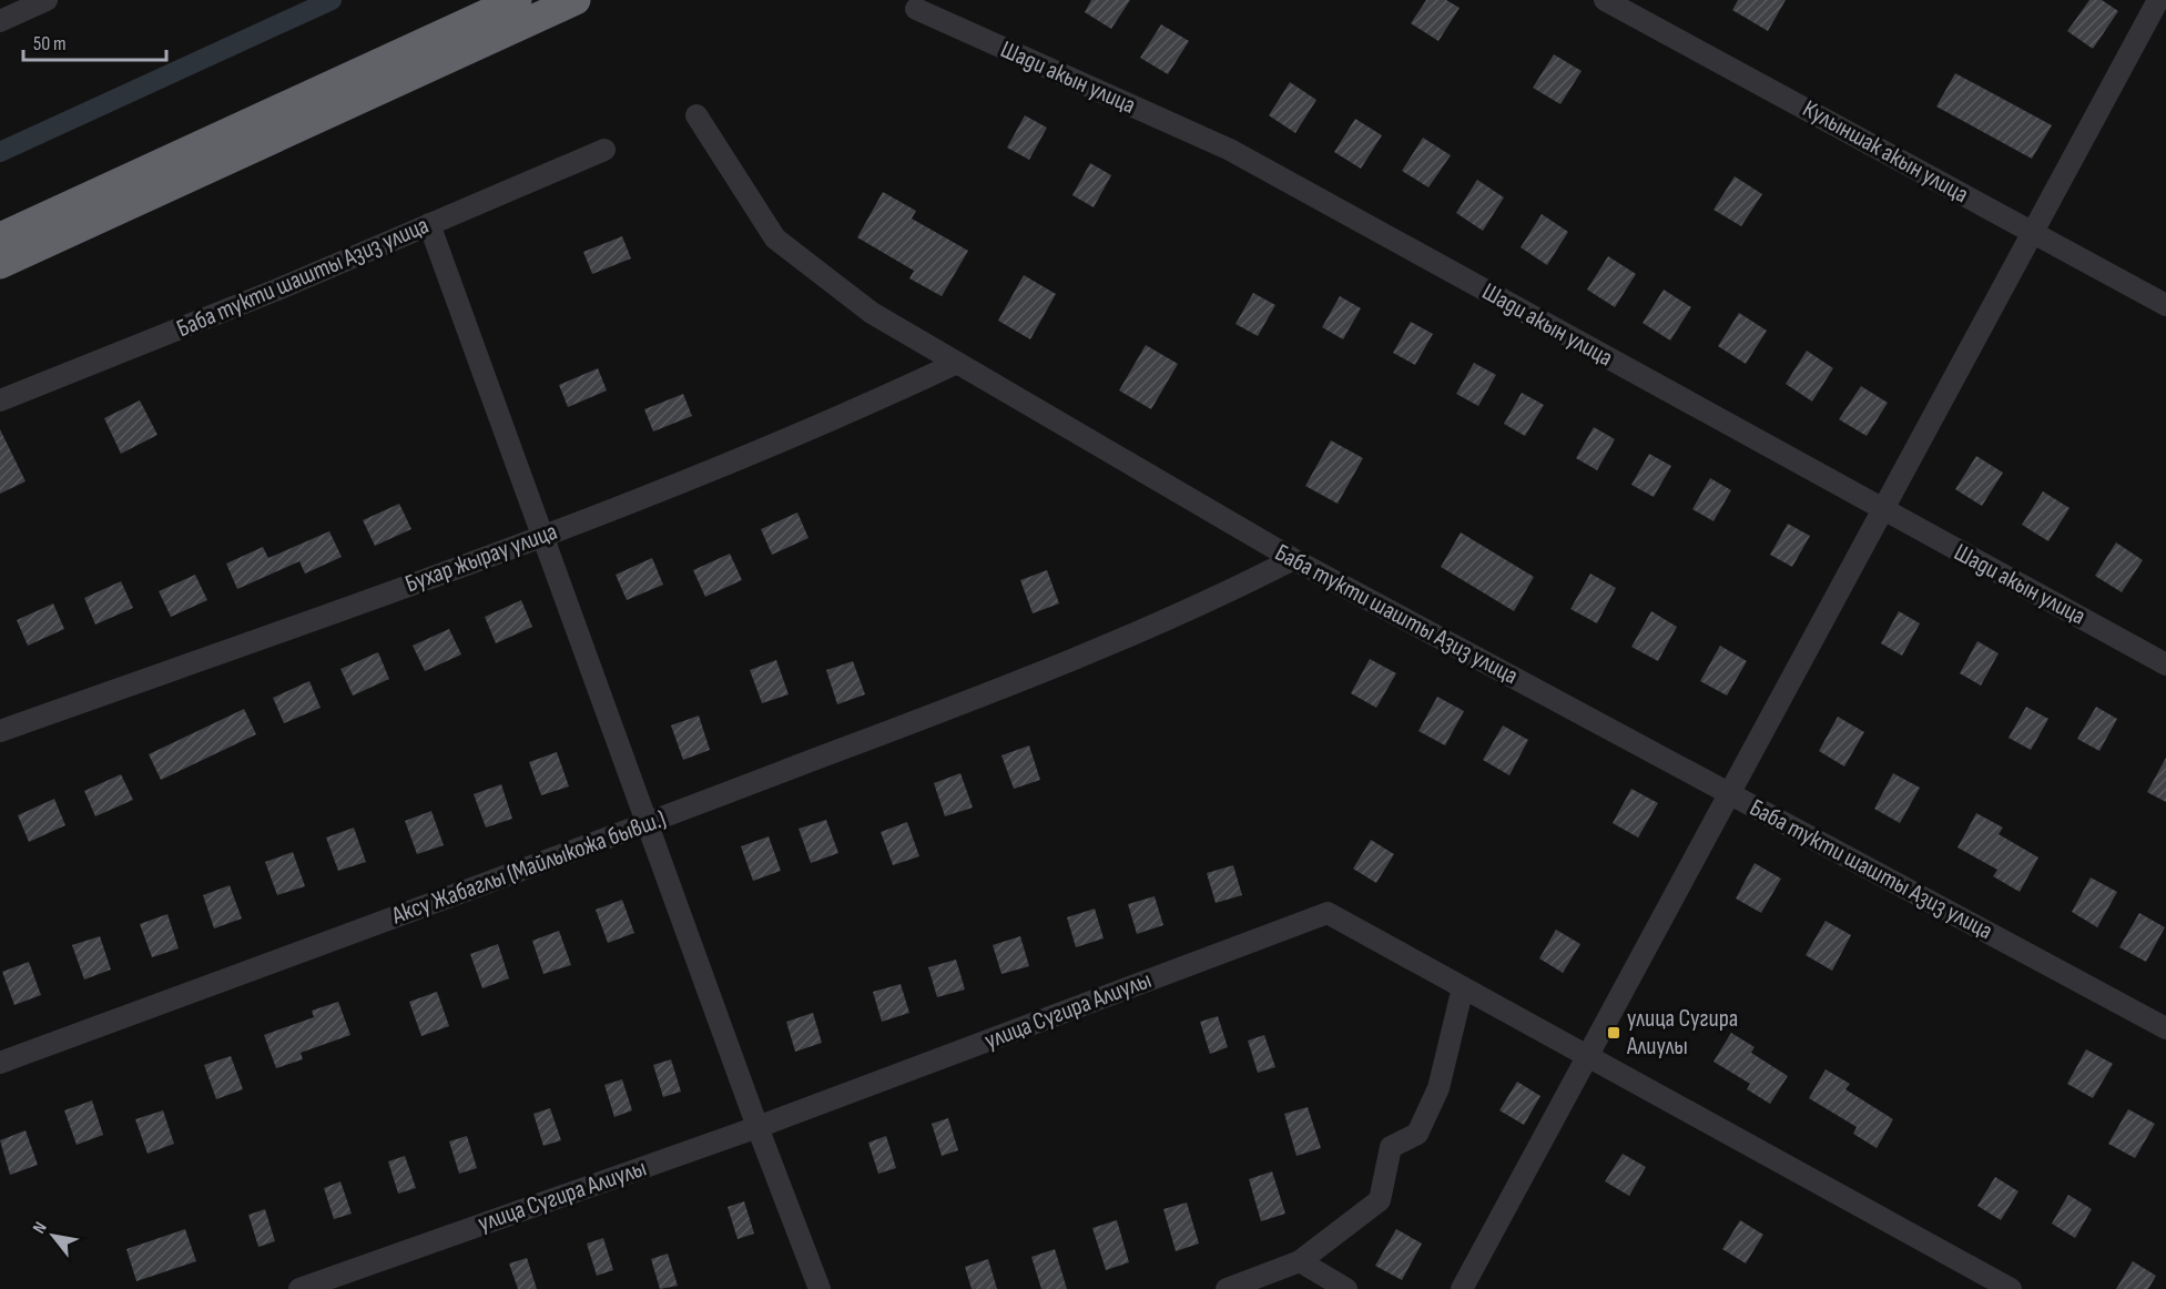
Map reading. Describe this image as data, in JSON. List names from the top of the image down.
{
  "streets": {
    "street": [
      "Шади акын улица",
      "Кулыншак акын улица",
      "Баба тукти шашты Азиз улица",
      "Бухар жырау улица",
      "Аксу Жабаглы (Майлыкожа бывш.)",
      "улица Сугира Алиулы"
    ]
  },
  "crossings": [
    ["Баба тукти шашты Азиз улица", "Бухар жырау улица"],
    ["Баба тукти шашты Азиз улица", "Аксу Жабаглы (Майлыкожа бывш.)"]
  ],
  "places": {
    "transit": ["улица Сугира Алиулы"]
  },
  "scale_bar": "50 m",
  "north": "top left"
}
